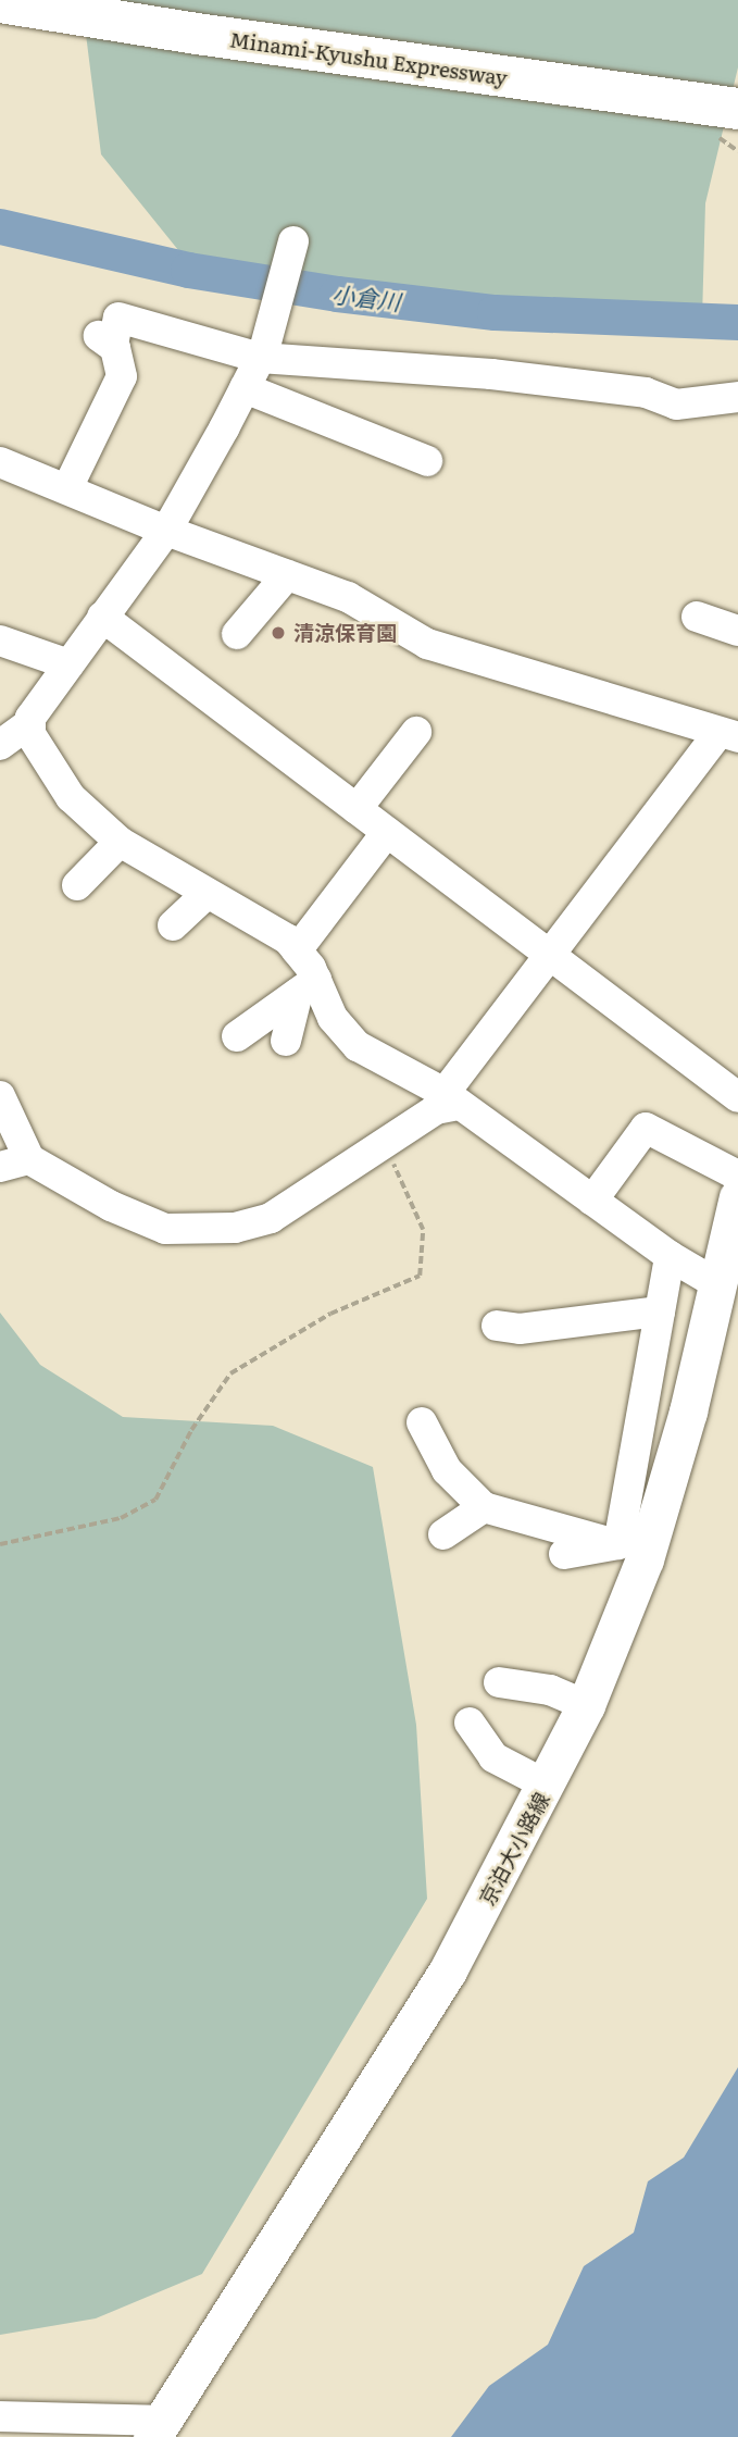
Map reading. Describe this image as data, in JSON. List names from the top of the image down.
{
  "streets": {
    "highway": ["Minami-Kyushu Expressway"],
    "main road": ["京泊大小路線"]
  },
  "water": ["小倉川"],
  "places": ["清涼保育園"]
}
